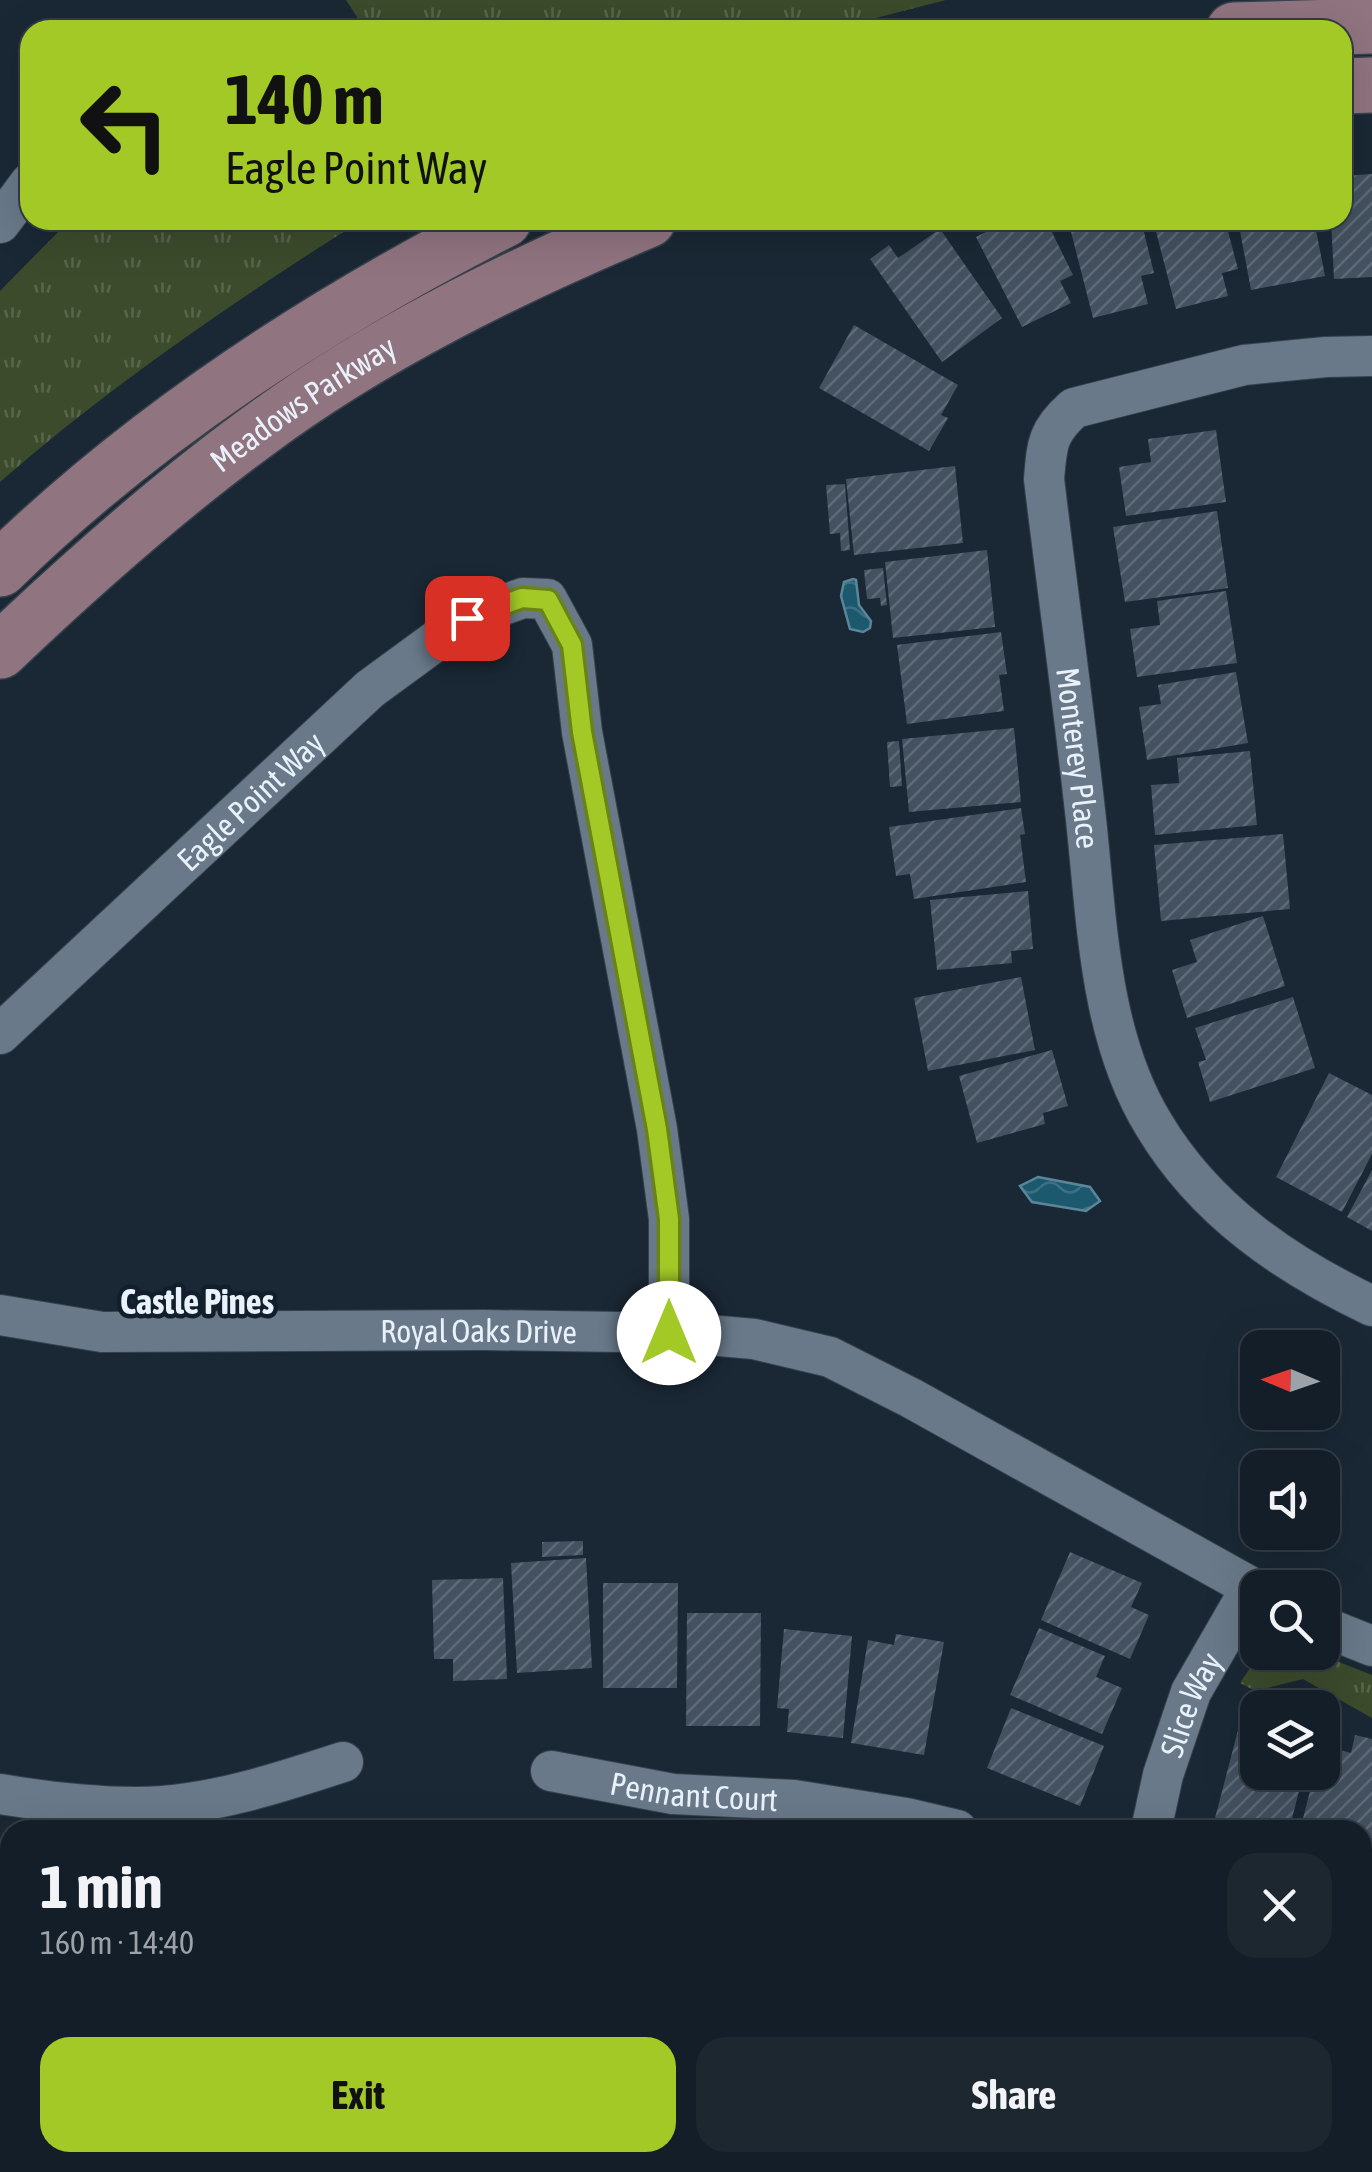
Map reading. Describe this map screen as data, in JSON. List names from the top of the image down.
{
  "streets": {
    "main road": ["Meadows Parkway"],
    "street": [
      "Monterey Place",
      "Eagle Point Way",
      "Royal Oaks Drive",
      "Slice Way",
      "Pennant Court"
    ]
  },
  "crossings": [
    ["Eagle Point Way", "Royal Oaks Drive"]
  ],
  "districts": ["Castle Pines"],
  "north": "left",
  "page": {
    "turn": ["140 m", "Eagle Point Way"],
    "heading": ["1 min", "160 m · 14:40"],
    "buttons": ["Exit", "Share"]
  }
}
